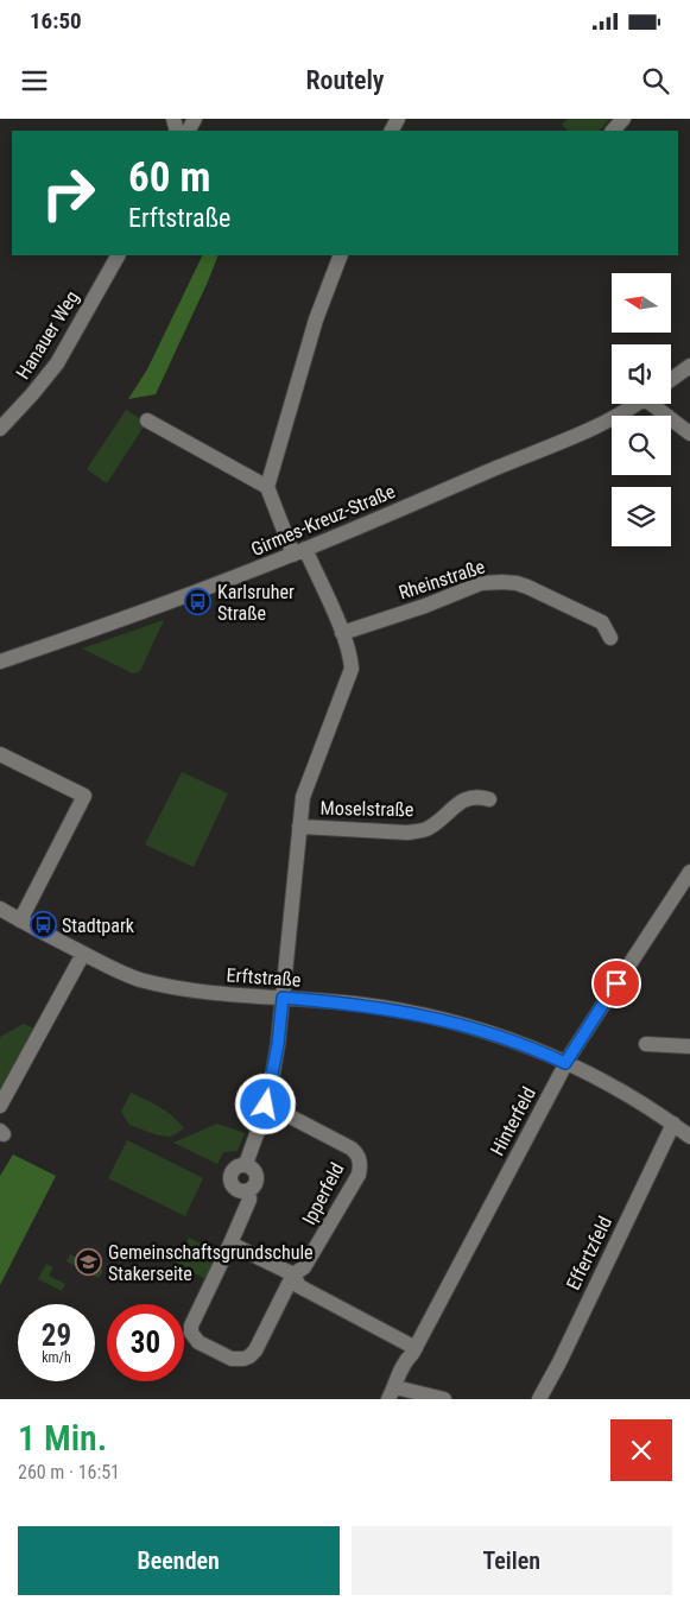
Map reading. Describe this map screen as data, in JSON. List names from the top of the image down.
{
  "streets": {
    "street": [
      "Hanauer Weg",
      "Girmes-Kreuz-Straße",
      "Rheinstraße",
      "Moselstraße",
      "Erftstraße",
      "Hinterfeld",
      "Ipperfeld",
      "Effertzfeld"
    ]
  },
  "crossings": [
    ["Moselstraße", "Erftstraße"],
    ["Moselstraße", "Ipperfeld"],
    ["Erftstraße", "Hinterfeld"],
    ["Erftstraße", "Effertzfeld"]
  ],
  "places": {
    "bus stop": ["Karlsruher Straße", "Stadtpark"],
    "school or university": ["Gemeinschaftsgrundschule Stakerseite"]
  },
  "north": "left",
  "page": {
    "status": "16:50",
    "header": "Routely",
    "turn": ["60 m", "Erftstraße"],
    "speed": "29 km/h",
    "limit": "30",
    "heading": ["1 Min.", "260 m · 16:51"],
    "buttons": ["Beenden", "Teilen"]
  }
}
